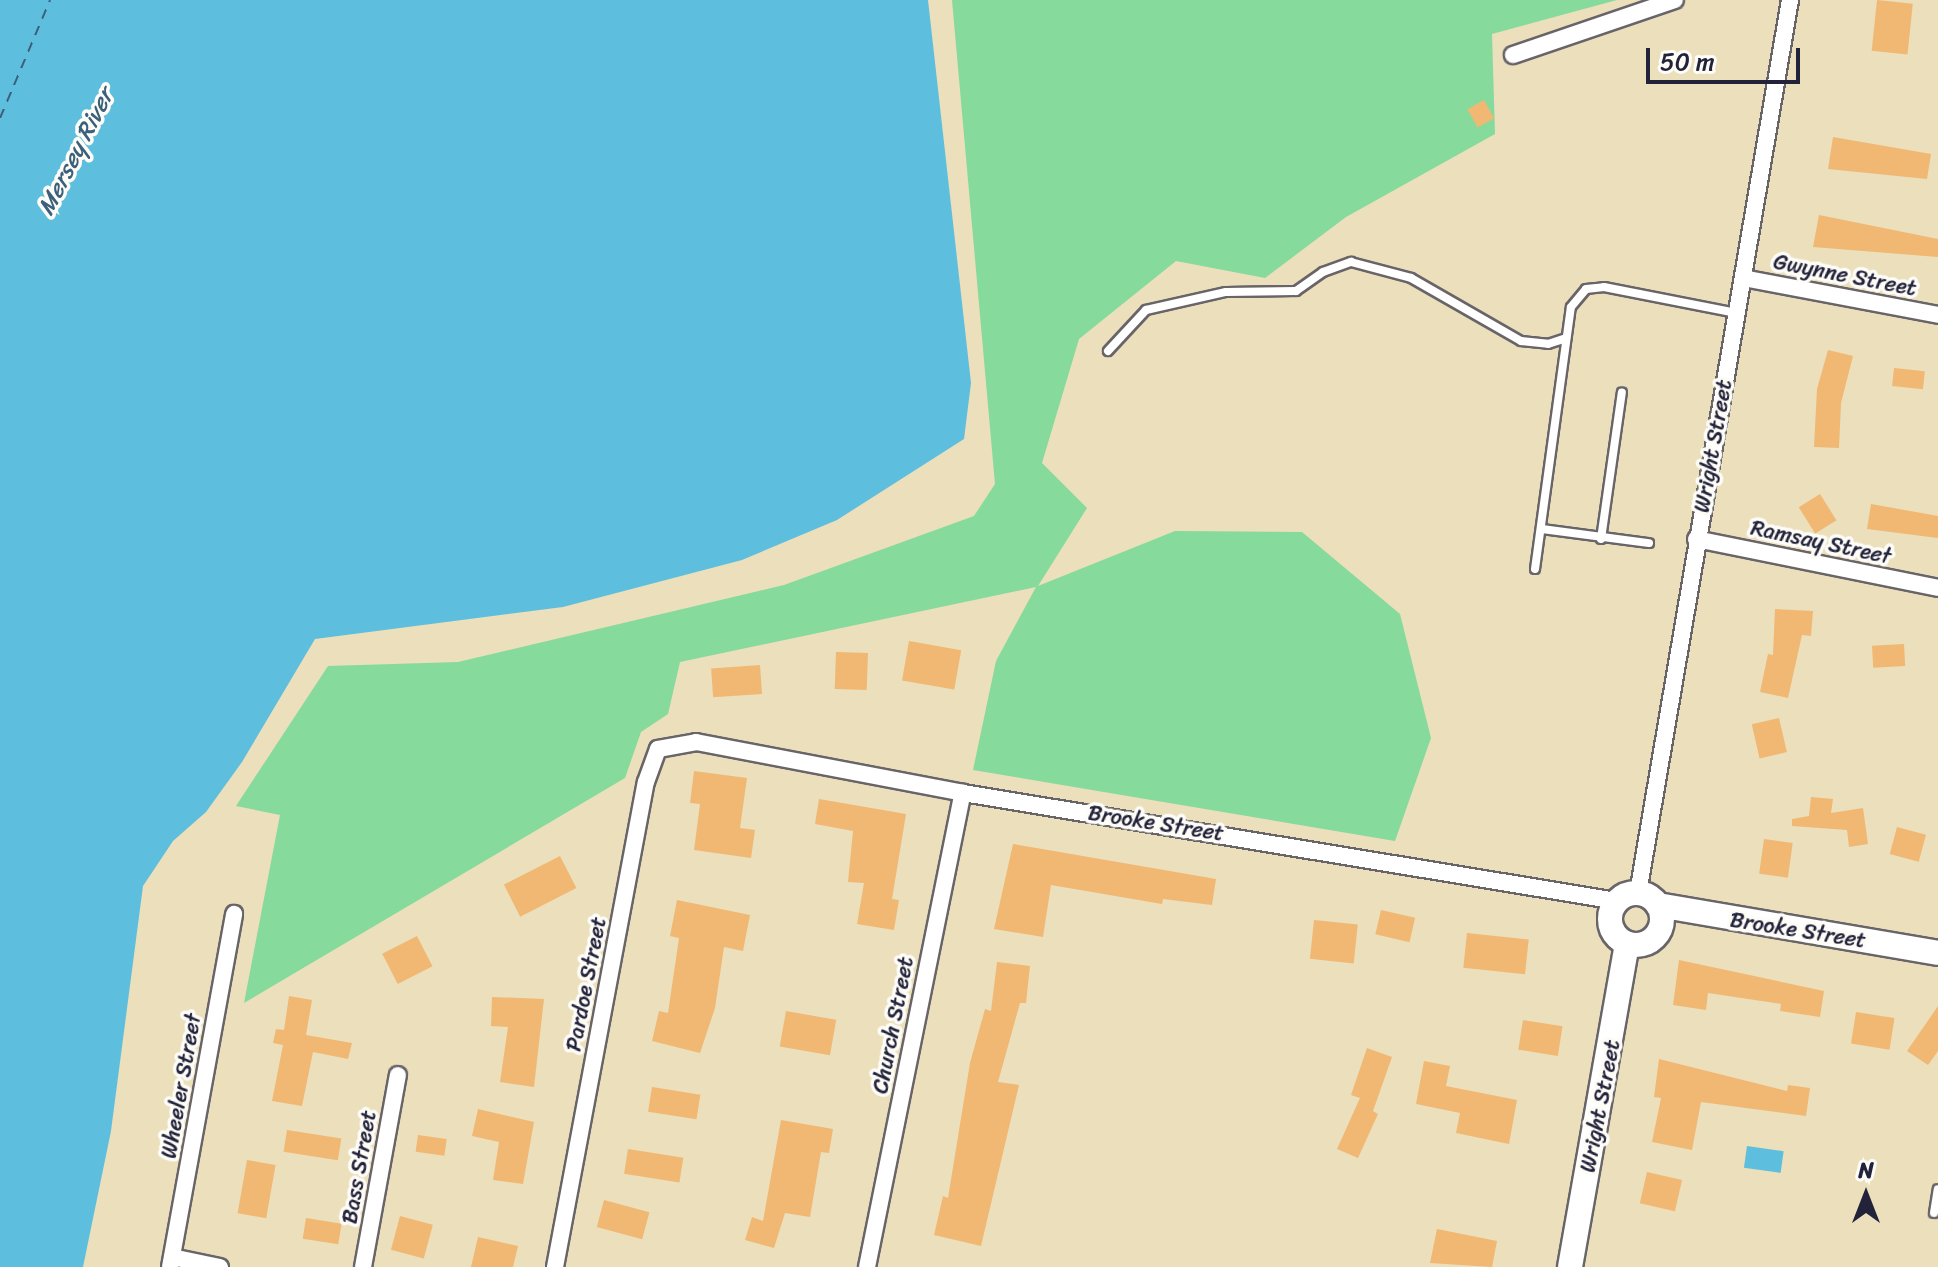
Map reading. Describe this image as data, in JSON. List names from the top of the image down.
{
  "streets": {
    "street": [
      "Gwynne Street",
      "Wright Street",
      "Ramsay Street",
      "Brooke Street",
      "Pardoe Street",
      "Church Street",
      "Wheeler Street",
      "Bass Street"
    ]
  },
  "crossings": [
    ["Gwynne Street", "Wright Street"],
    ["Wright Street", "Ramsay Street"],
    ["Wright Street", "Brooke Street"],
    ["Brooke Street", "Pardoe Street"],
    ["Brooke Street", "Church Street"]
  ],
  "water": ["Mersey River"],
  "scale_bar": "50 m",
  "north": "top"
}
